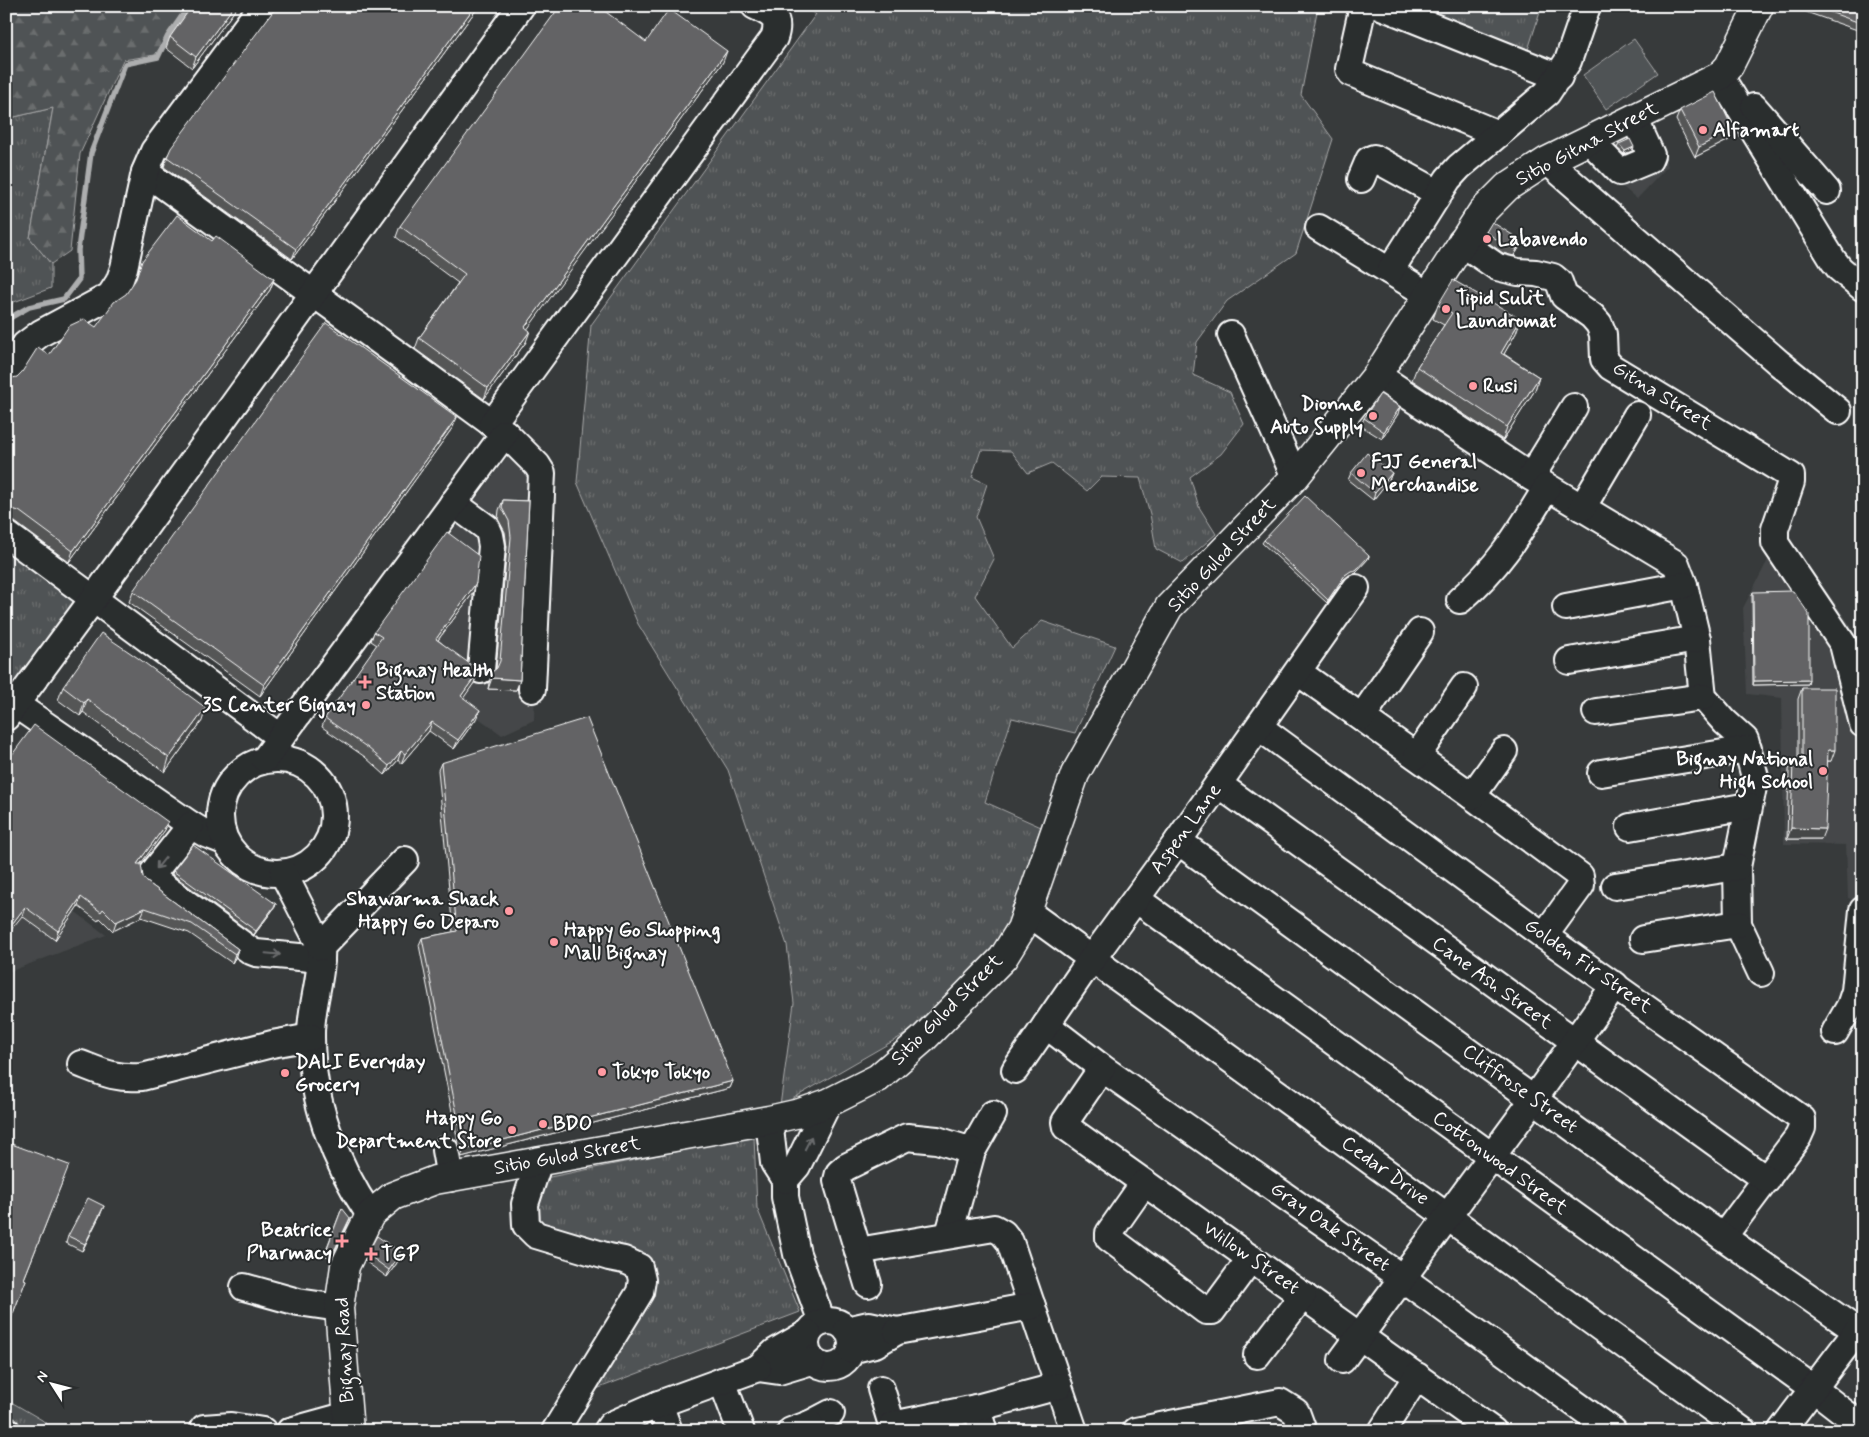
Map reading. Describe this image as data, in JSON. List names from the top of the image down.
{
  "streets": {
    "main road": ["Sitio Gitna Street", "Sitio Gulod Street", "Bignay Road"],
    "street": [
      "Gitna Street",
      "Aspen Lane",
      "Golden Fir Street",
      "Cane Ash Street",
      "Cliffrose Street",
      "Cottonwood Street",
      "Cedar Drive",
      "Gray Oak Street",
      "Willow Street"
    ]
  },
  "crossings": [
    ["Sitio Gitna Street", "Gitna Street"],
    ["Sitio Gitna Street", "Sitio Gulod Street"],
    ["Sitio Gulod Street", "Cedar Drive"],
    ["Sitio Gulod Street", "Bignay Road"],
    ["Aspen Lane", "Golden Fir Street"],
    ["Aspen Lane", "Cane Ash Street"],
    ["Aspen Lane", "Cliffrose Street"],
    ["Aspen Lane", "Cottonwood Street"],
    ["Aspen Lane", "Cedar Drive"],
    ["Aspen Lane", "Gray Oak Street"],
    ["Golden Fir Street", "Cane Ash Street"],
    ["Golden Fir Street", "Cliffrose Street"],
    ["Gray Oak Street", "Willow Street"]
  ],
  "places": {
    "other": [
      "Alfamart",
      "Labavendo",
      "Tipid Sulit Laundromat",
      "Rusi",
      "Dionne Auto Supply",
      "FJJ General Merchandise",
      "3S Center Bignay",
      "Bignay National High School",
      "Shawarma Shack Happy Go Deparo",
      "Happy Go Shopping Mall Bignay",
      "Tokyo Tokyo",
      "DALI Everyday Grocery",
      "BDO",
      "Happy Go Department Store"
    ],
    "health": ["Bignay Health Station", "Beatrice Pharmacy", "TGP"]
  },
  "north": "top left"
}
